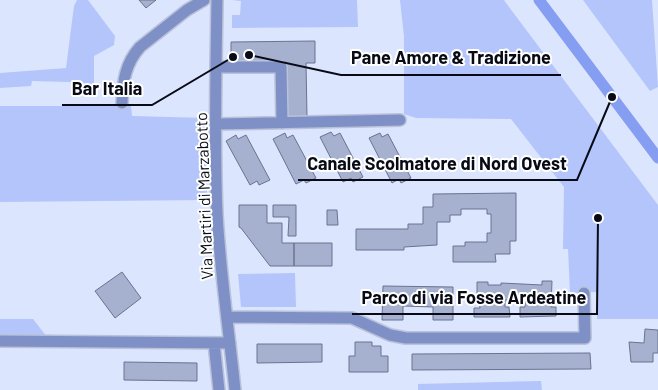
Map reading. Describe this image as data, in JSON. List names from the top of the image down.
{
  "streets": {
    "street": ["Via Martiri di Marzabotto"]
  },
  "places": [
    "Pane Amore & Tradizione",
    "Bar Italia",
    "Canale Scolmatore di Nord Ovest",
    "Parco di via Fosse Ardeatine"
  ]
}
